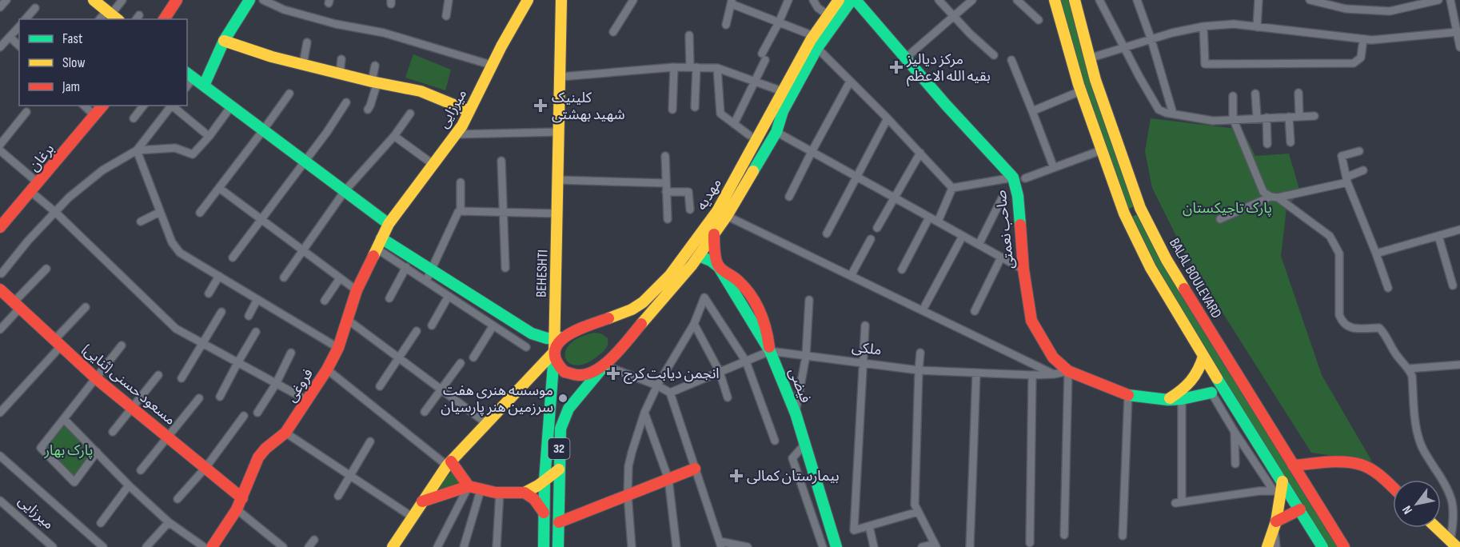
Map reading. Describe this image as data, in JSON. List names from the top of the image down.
{
  "streets": {
    "main road": [
      "میرزایی",
      "برغان",
      "مهدیه",
      "صاحب نعمتی",
      "BEHESHTI",
      "BALAL BOULEVARD",
      "مسعود حسنی (ثنایی)",
      "فروغی",
      "فیضی",
      "32"
    ],
    "street": ["ملکی"]
  },
  "crossings": [
    ["میرزایی", "فروغی"],
    ["مهدیه", "BEHESHTI"],
    ["مهدیه", "32"],
    ["صاحب نعمتی", "ملکی"],
    ["ملکی", "فیضی"],
    ["مسعود حسنی (ثنایی)", "فروغی"]
  ],
  "parks": ["پارک تاجیکستان", "پارک‌ بهار"],
  "places": {
    "health": [
      "مرکز دیالیز بقیه الله الاعظم",
      "کلینیک شهید بهشتی",
      "انجمن دیابت کرج",
      "بیمارستان کمالی"
    ],
    "other": ["موسسه هنری هفت سرزمین هنر پارسیان"]
  },
  "legend": ["Fast", "Slow", "Jam"],
  "north": "bottom left"
}
